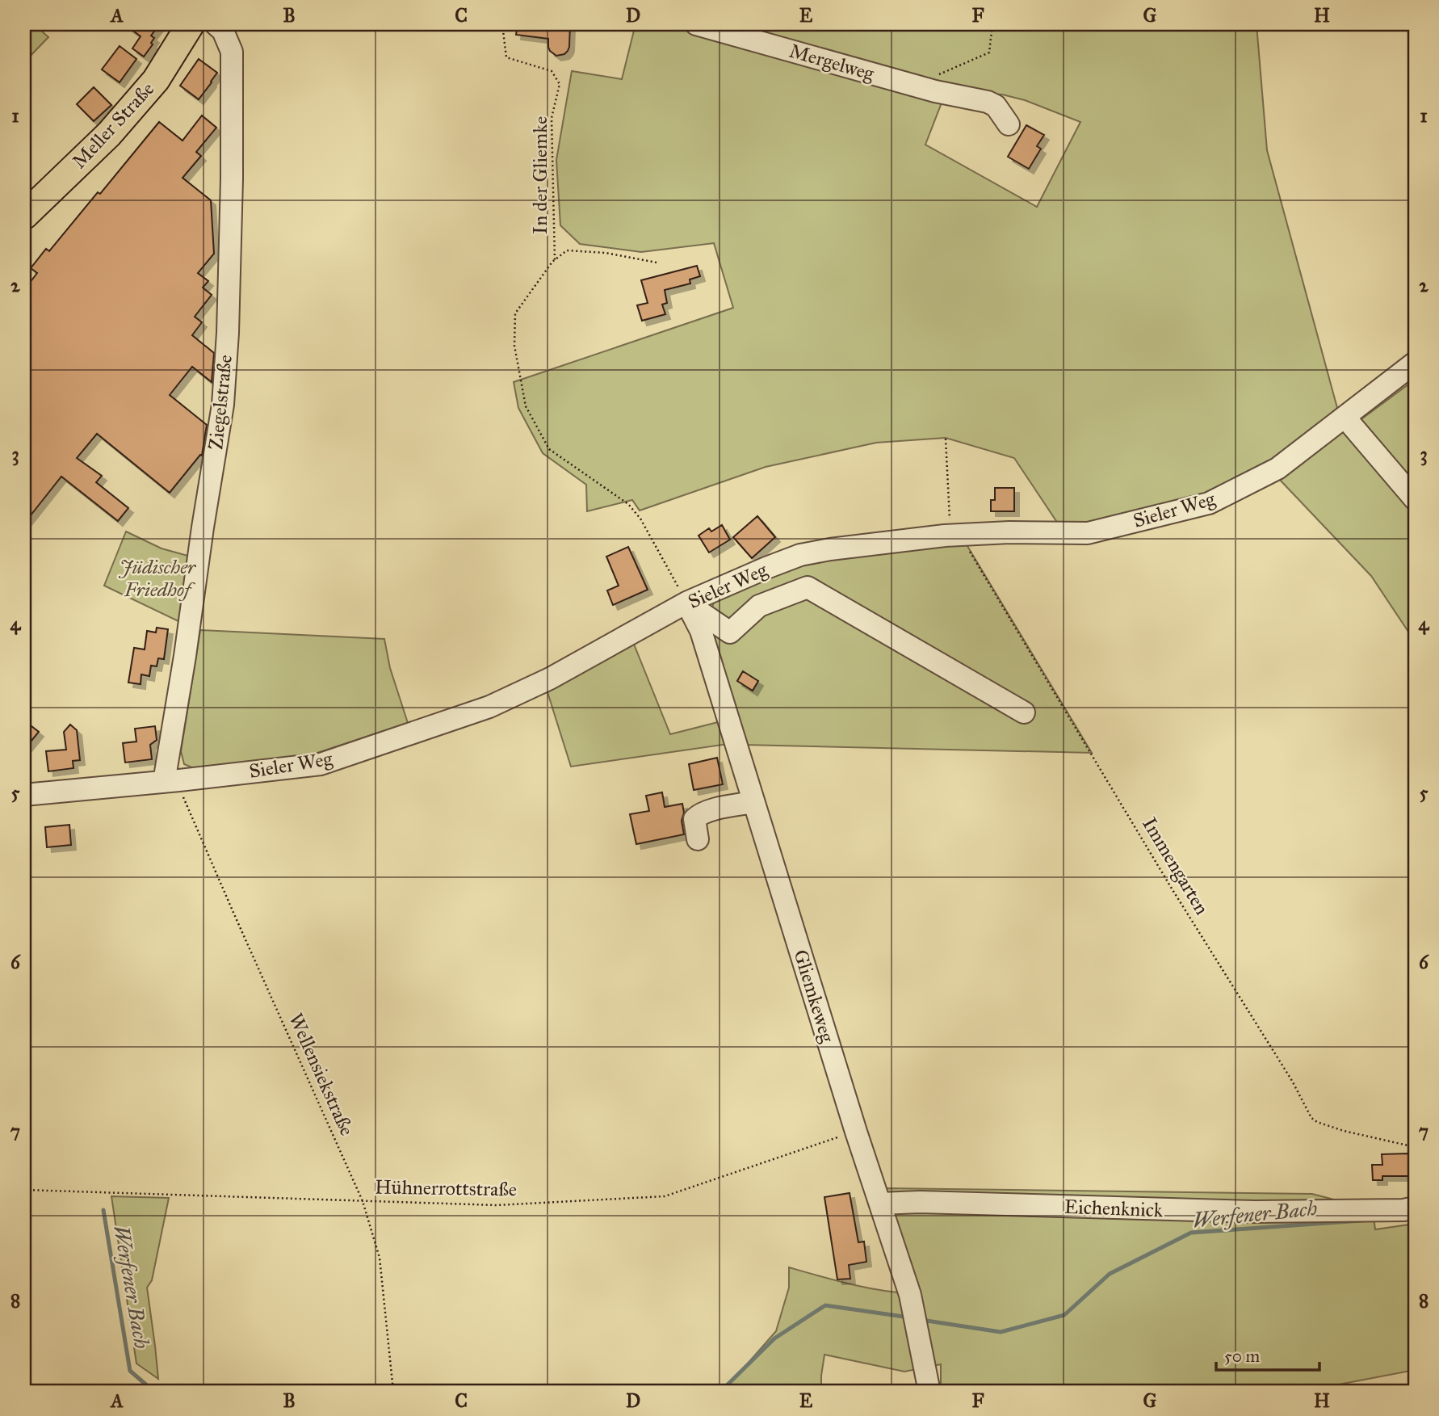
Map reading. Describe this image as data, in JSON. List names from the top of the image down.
{
  "streets": {
    "main road": ["Meller Straße"],
    "street": [
      "Mergelweg",
      "Ziegelstraße",
      "Sieler Weg",
      "Gliemkeweg",
      "Eichenknick"
    ],
    "path": [
      "In der Gliemke",
      "Immengarten",
      "Wellensiekstraße",
      "Hühnerrottstraße"
    ]
  },
  "crossings": [
    ["In der Gliemke", "Sieler Weg"],
    ["In der Gliemke", "Gliemkeweg"],
    ["Ziegelstraße", "Sieler Weg"],
    ["Ziegelstraße", "Wellensiekstraße"],
    ["Sieler Weg", "Immengarten"],
    ["Sieler Weg", "Gliemkeweg"],
    ["Sieler Weg", "Wellensiekstraße"],
    ["Gliemkeweg", "Hühnerrottstraße"],
    ["Gliemkeweg", "Eichenknick"],
    ["Wellensiekstraße", "Hühnerrottstraße"]
  ],
  "water": ["Werfener Bach"],
  "parks": ["Jüdischer Friedhof"],
  "scale_bar": "50 m",
  "grid": {
    "columns": [
      "A",
      "B",
      "C",
      "D",
      "E",
      "F",
      "G",
      "H"
    ],
    "rows": [
      "1",
      "2",
      "3",
      "4",
      "5",
      "6",
      "7",
      "8"
    ]
  }
}
